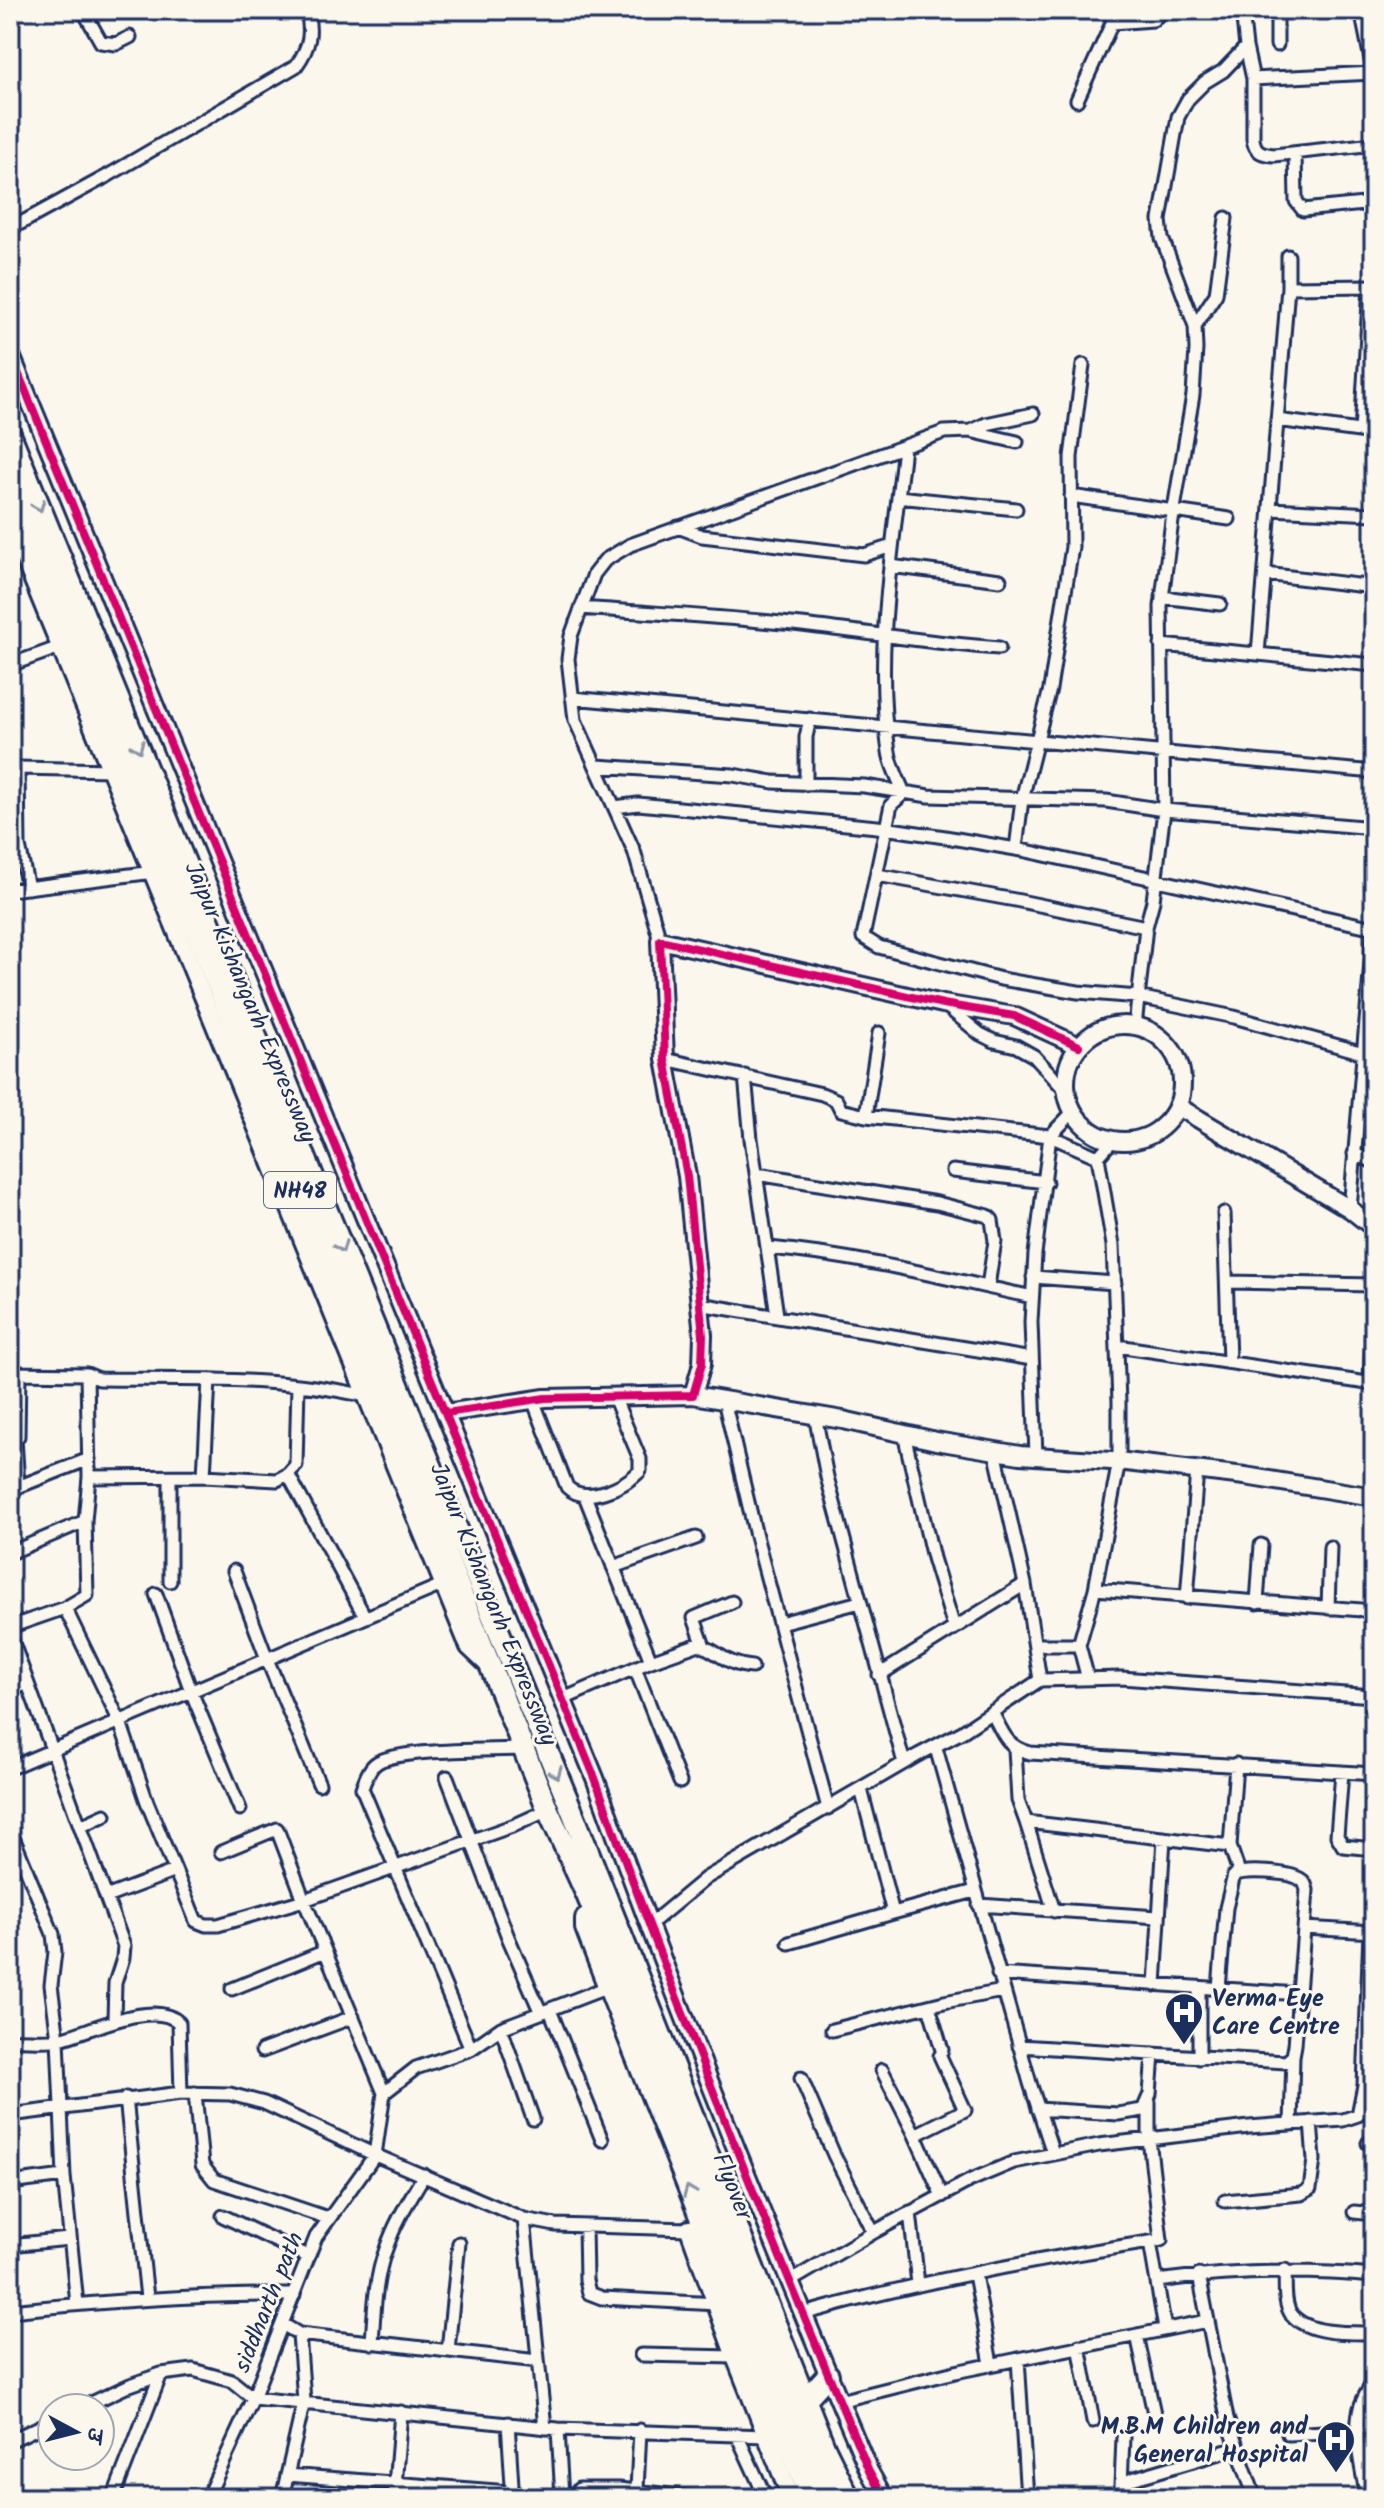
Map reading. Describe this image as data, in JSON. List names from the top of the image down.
{
  "streets": {
    "highway": ["Jaipur Kishangarh Expressway", "NH48", "Flyover"],
    "street": ["siddharth path"]
  },
  "crossings": [
    ["Jaipur Kishangarh Expressway", "Flyover"]
  ],
  "places": {
    "hospital": ["Verma Eye Care Centre", "M.B.M Children and General Hospital"]
  },
  "north": "right"
}
